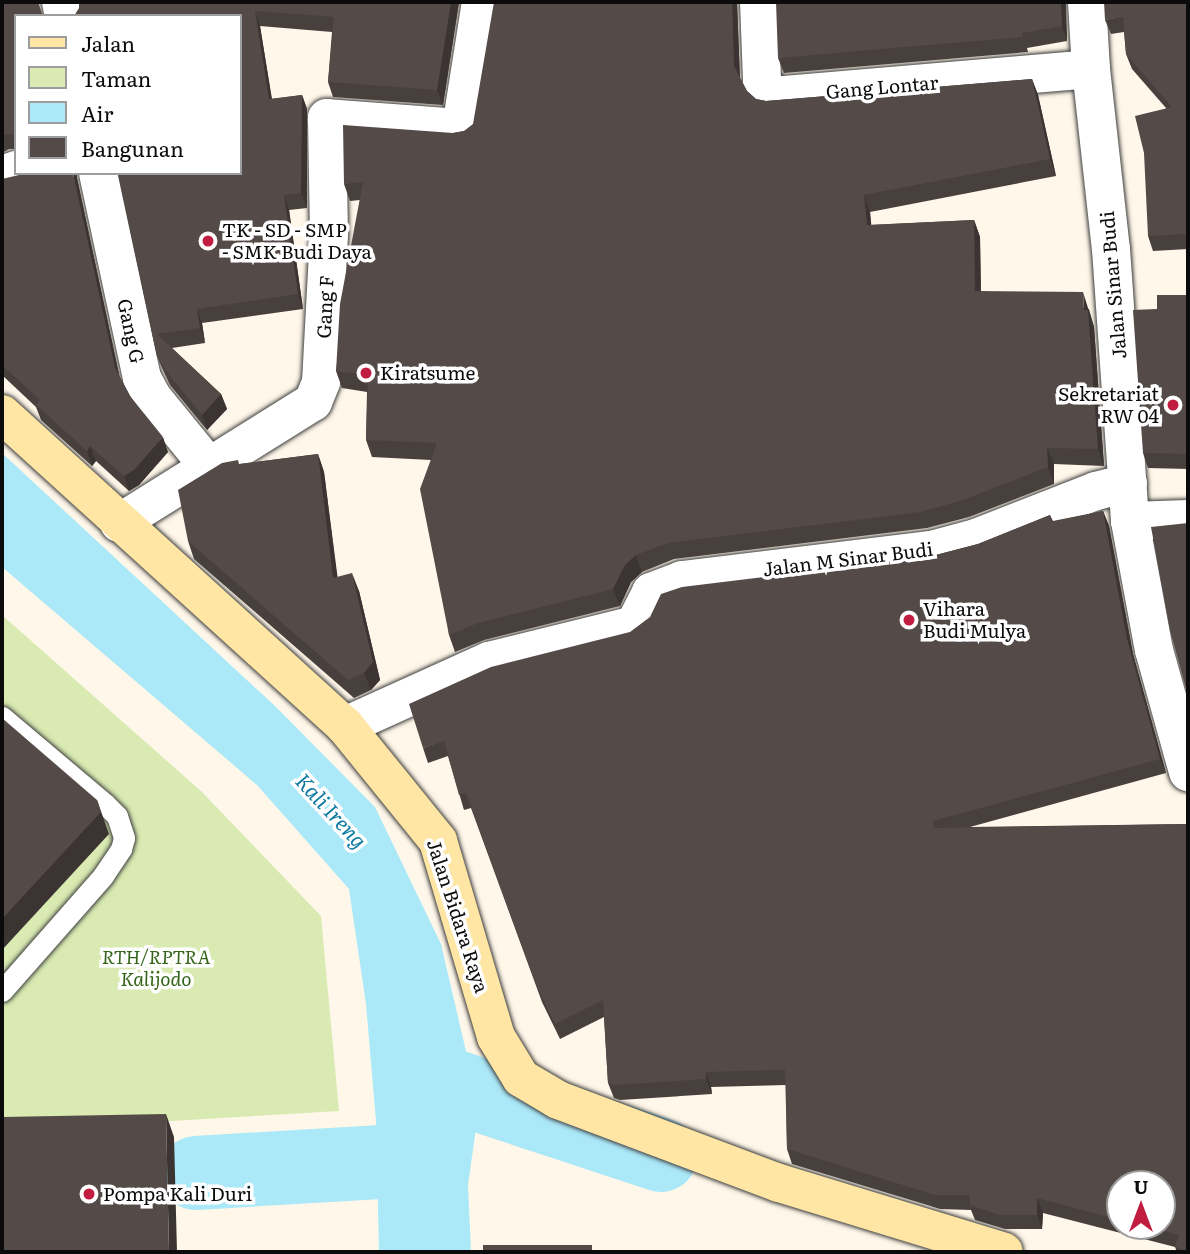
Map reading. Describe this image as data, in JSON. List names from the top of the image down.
{
  "streets": {
    "street": [
      "Gang Lontar",
      "Jalan Sinar Budi",
      "Gang F",
      "Gang G",
      "Jalan M Sinar Budi",
      "Jalan Bidara Raya"
    ]
  },
  "crossings": [
    ["Gang Lontar", "Jalan Sinar Budi"],
    ["Jalan Sinar Budi", "Jalan M Sinar Budi"],
    ["Gang F", "Gang G"],
    ["Gang F", "Jalan Bidara Raya"],
    ["Jalan M Sinar Budi", "Jalan Bidara Raya"]
  ],
  "water": ["Kali Ireng"],
  "parks": ["RTH/RPTRA Kalijodo"],
  "places": [
    "TK - SD - SMP - SMK Budi Daya",
    "Kiratsume",
    "Sekretariat RW 04",
    "Vihara Budi Mulya",
    "Pompa Kali Duri"
  ],
  "legend": [
    "Jalan",
    "Taman",
    "Air",
    "Bangunan"
  ],
  "north": "top"
}
